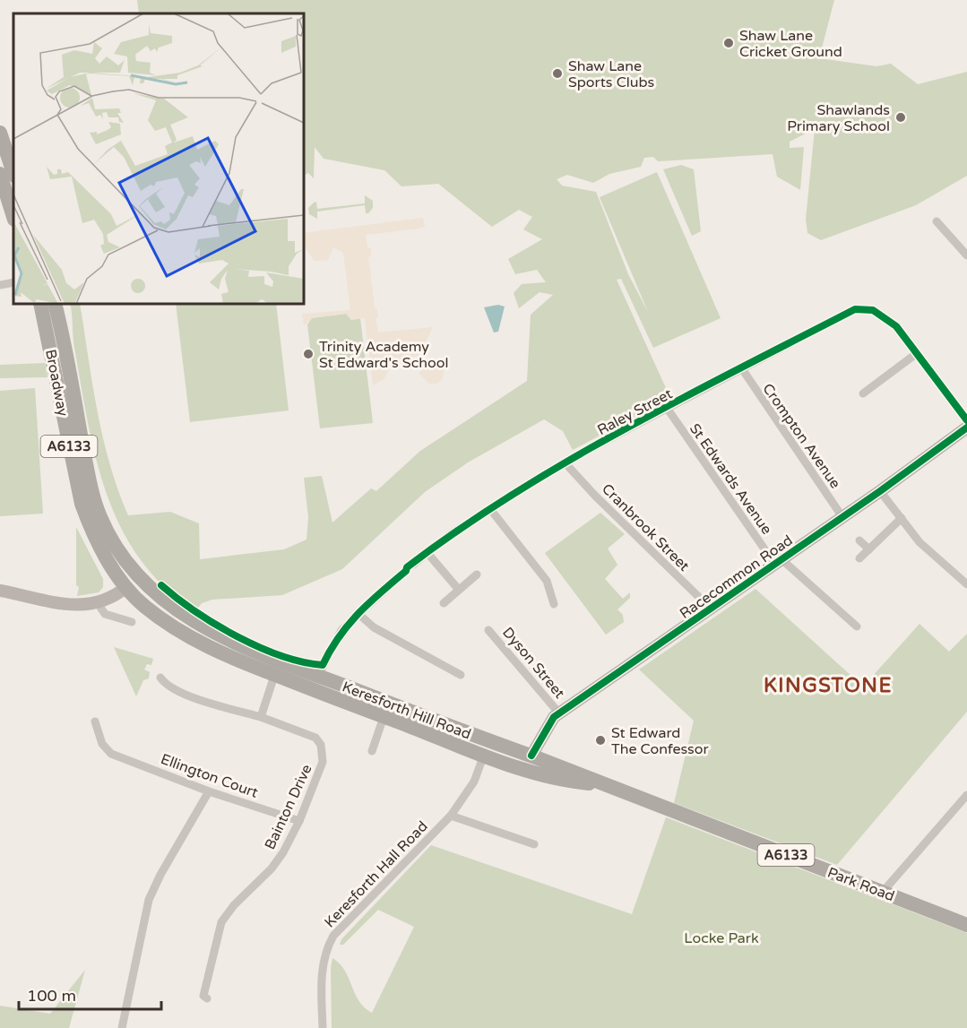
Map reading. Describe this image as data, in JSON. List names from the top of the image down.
{
  "streets": {
    "highway": [
      "Broadway",
      "A6133",
      "Keresforth Hill Road",
      "Park Road"
    ],
    "street": [
      "Raley Street",
      "Crompton Avenue",
      "St Edwards Avenue",
      "Cranbrook Street",
      "Racecommon Road",
      "Dyson Street",
      "Ellington Court",
      "Bainton Drive",
      "Keresforth Hall Road"
    ]
  },
  "crossings": [
    ["Broadway", "Keresforth Hill Road"],
    ["Raley Street", "Crompton Avenue"],
    ["Raley Street", "St Edwards Avenue"],
    ["Raley Street", "Cranbrook Street"],
    ["Crompton Avenue", "Racecommon Road"],
    ["St Edwards Avenue", "Racecommon Road"],
    ["Cranbrook Street", "Racecommon Road"],
    ["Racecommon Road", "Dyson Street"],
    ["Racecommon Road", "Park Road"],
    ["Keresforth Hill Road", "Keresforth Hall Road"],
    ["Keresforth Hill Road", "Park Road"],
    ["Ellington Court", "Bainton Drive"],
    ["Keresforth Hall Road", "Park Road"]
  ],
  "districts": ["KINGSTONE"],
  "parks": ["Locke Park"],
  "places": [
    "Shaw Lane Cricket Ground",
    "Shaw Lane Sports Clubs",
    "Shawlands Primary School",
    "Trinity Academy St Edward's School",
    "St Edward The Confessor"
  ],
  "scale_bar": "100 m"
}
